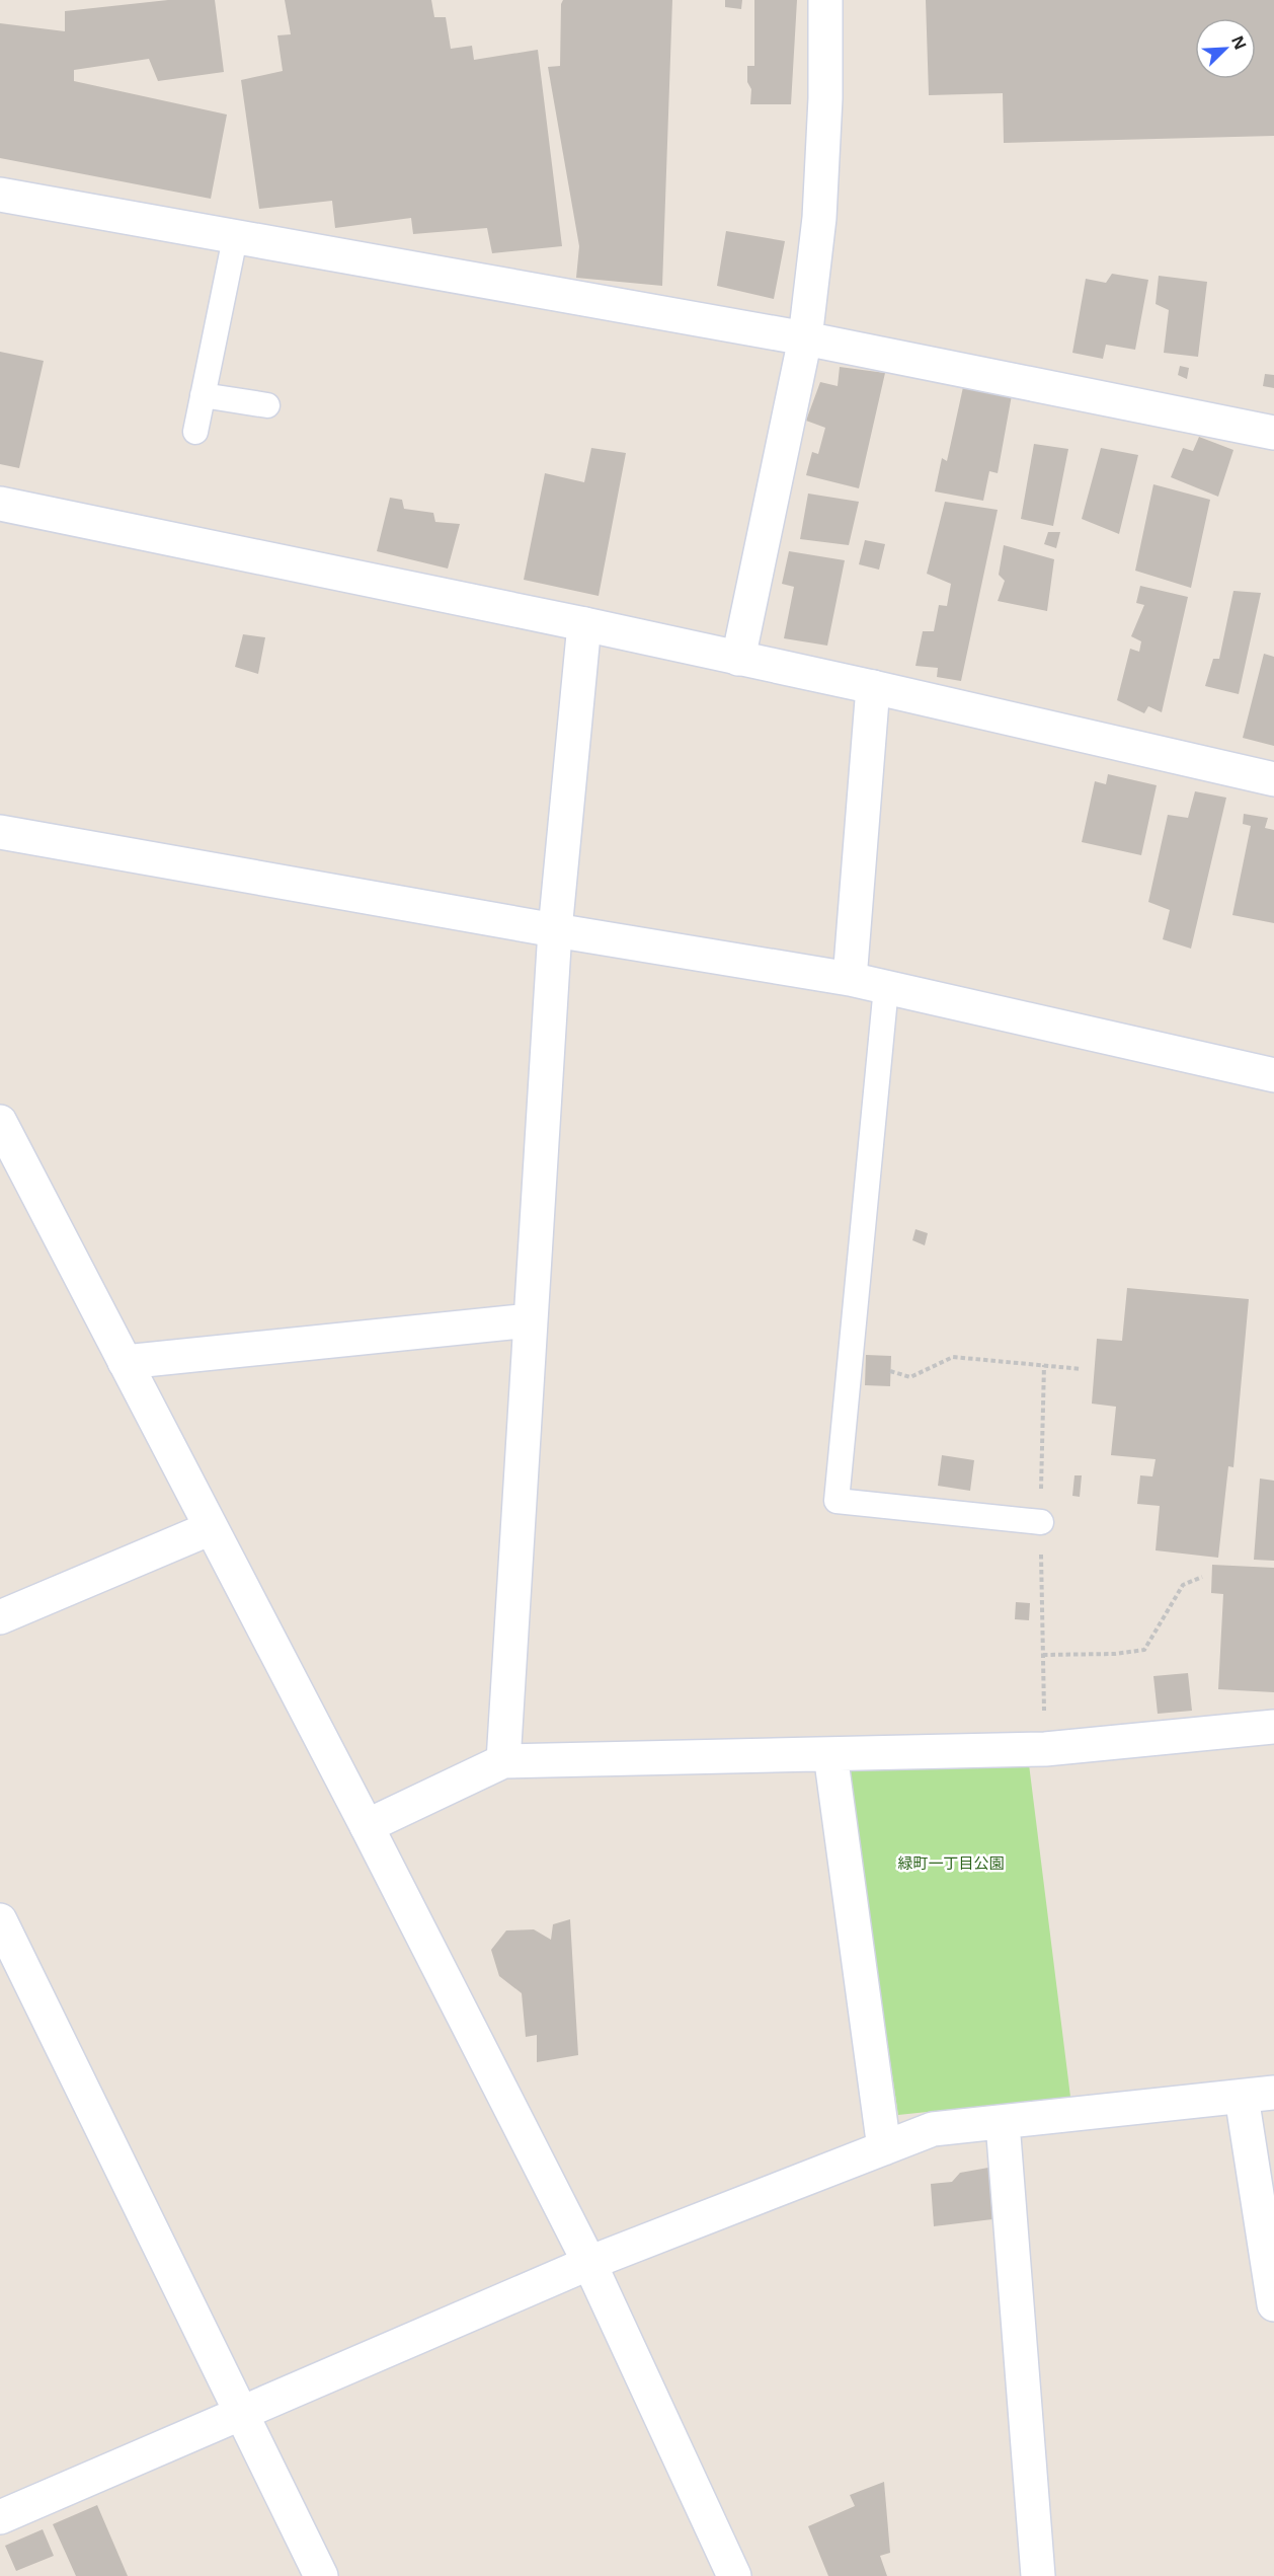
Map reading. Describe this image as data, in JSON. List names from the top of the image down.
{
  "parks": ["緑町一丁目公園"],
  "north": "top right"
}
